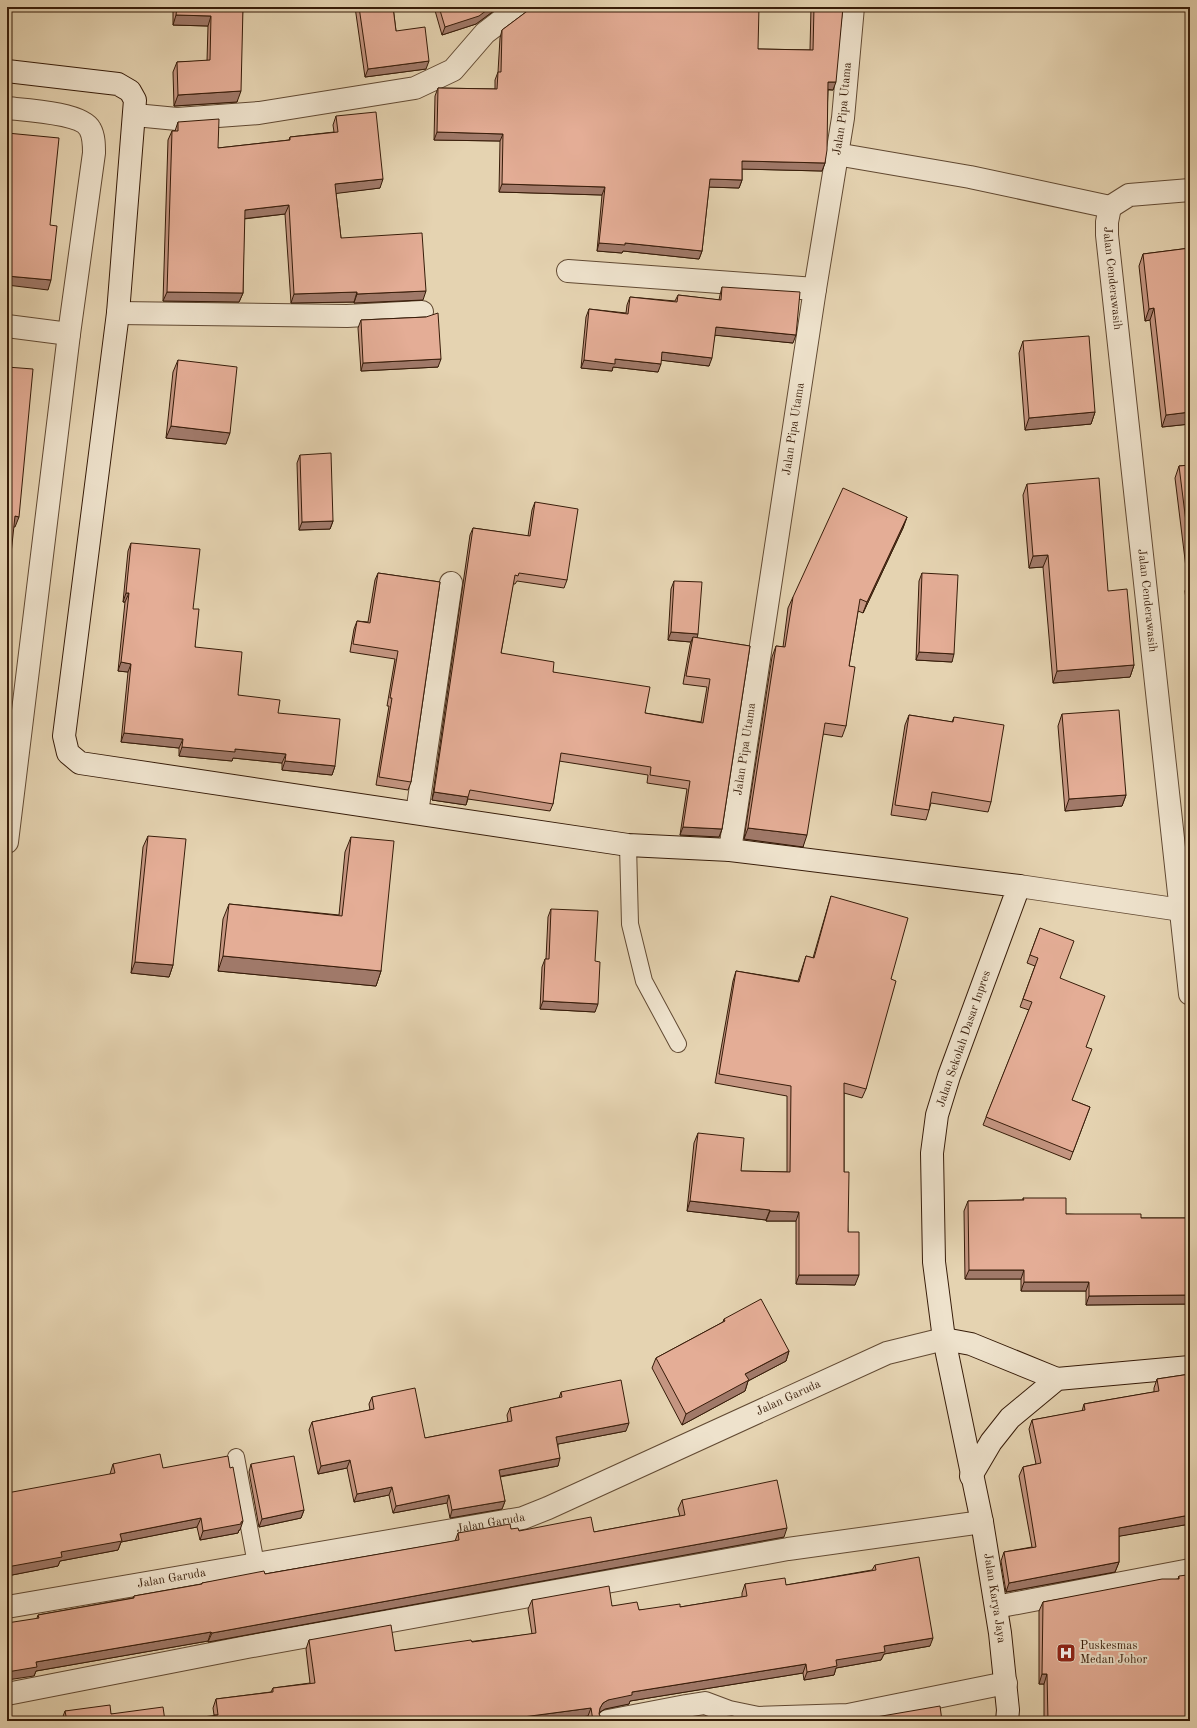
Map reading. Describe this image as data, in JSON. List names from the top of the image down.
{
  "streets": {
    "street": [
      "Jalan Pipa Utama",
      "Jalan Cenderawasih",
      "Jalan Sekolah Dasar Inpres",
      "Jalan Garuda",
      "Jalan Karya Jaya"
    ]
  },
  "crossings": [
    ["Jalan Sekolah Dasar Inpres", "Jalan Garuda"],
    ["Jalan Sekolah Dasar Inpres", "Jalan Karya Jaya"]
  ],
  "places": {
    "hospital": ["Puskesmas Medan Johor"]
  }
}
